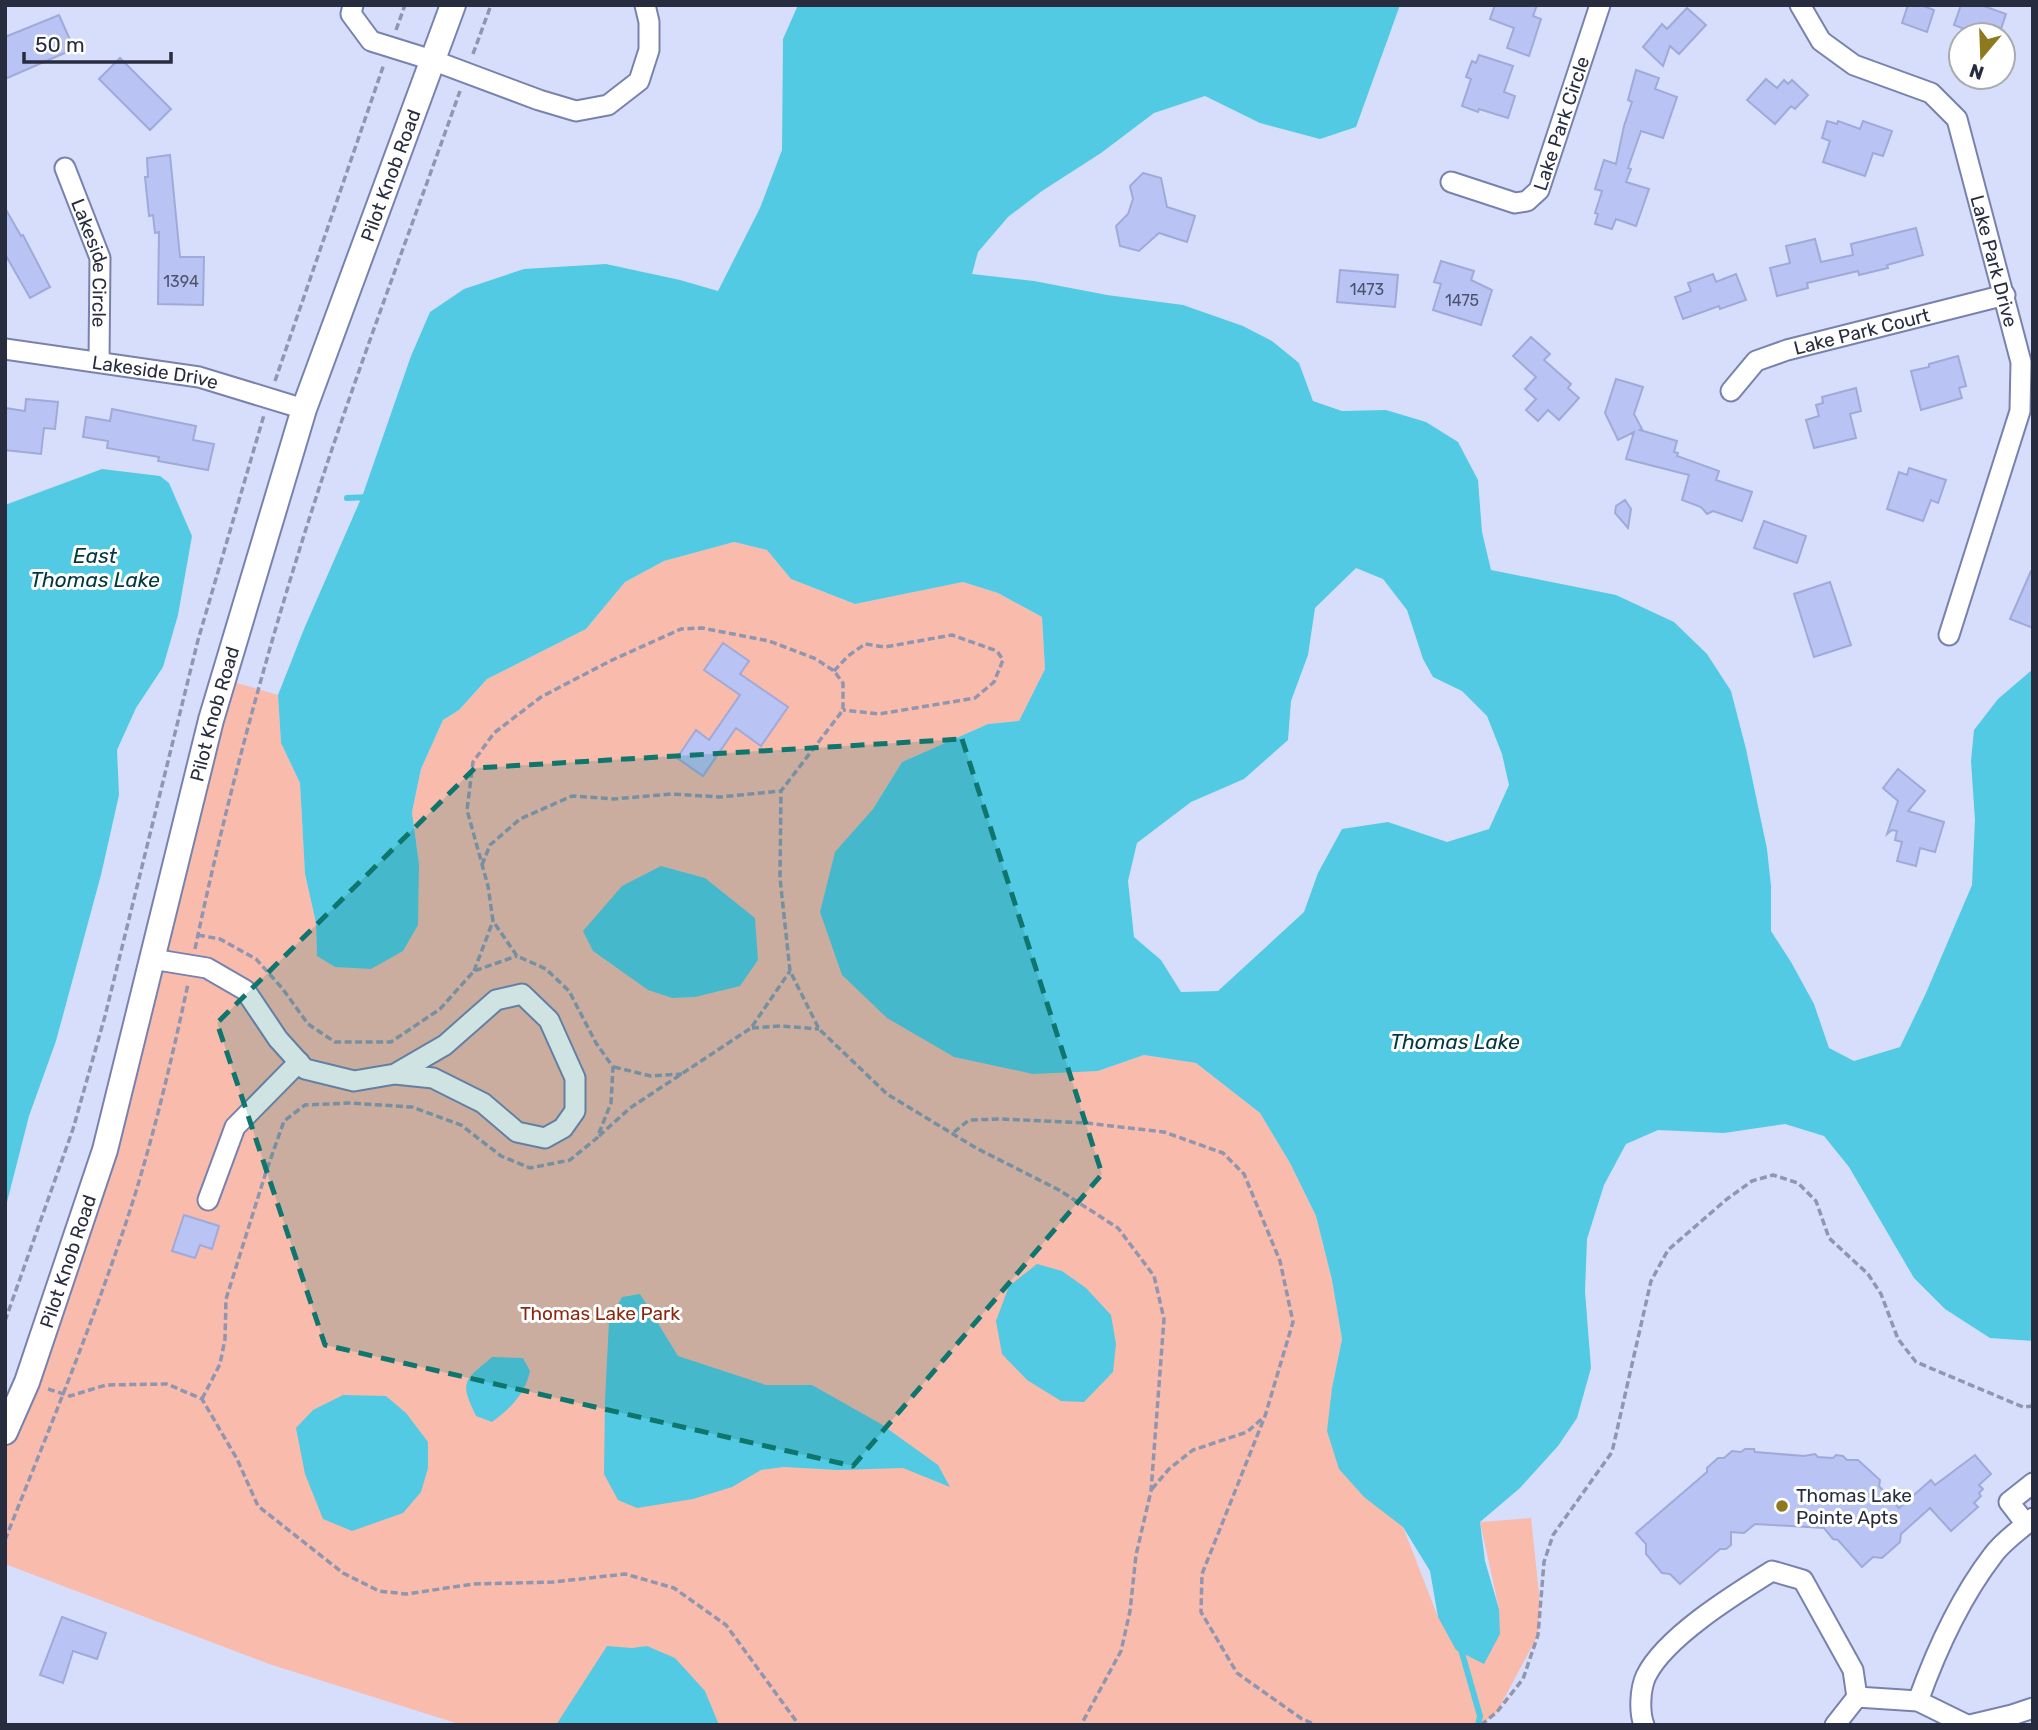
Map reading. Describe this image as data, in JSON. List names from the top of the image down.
{
  "streets": {
    "main road": ["Pilot Knob Road"],
    "street": [
      "Lake Park Circle",
      "Lake Park Drive",
      "Lakeside Circle",
      "Lake Park Court",
      "Lakeside Drive"
    ]
  },
  "crossings": [
    ["Pilot Knob Road", "Lakeside Drive"],
    ["Lake Park Drive", "Lake Park Court"],
    ["Lakeside Circle", "Lakeside Drive"]
  ],
  "water": ["East Thomas Lake", "Thomas Lake"],
  "parks": ["Thomas Lake Park"],
  "places": ["Thomas Lake Pointe Apts"],
  "house_numbers": ["1394", "1473", "1475"],
  "scale_bar": "50 m",
  "north": "bottom"
}
